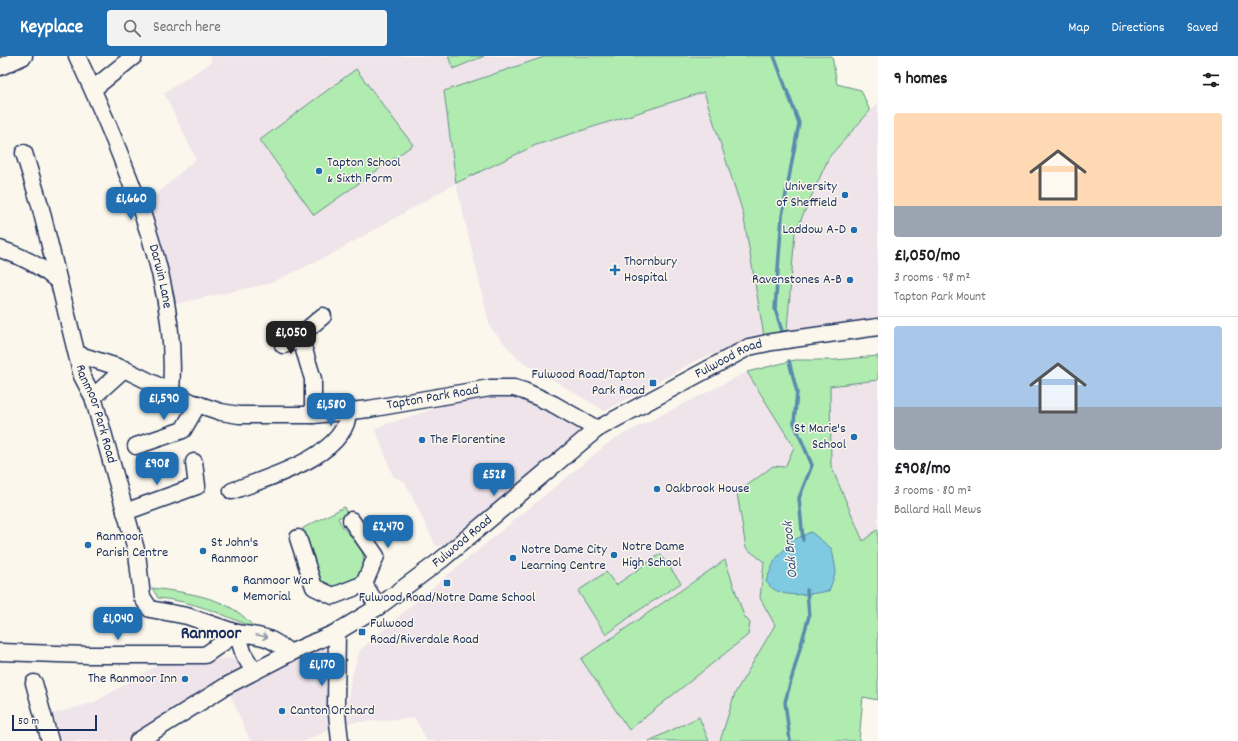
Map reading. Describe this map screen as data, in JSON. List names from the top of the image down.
{
  "streets": {
    "street": [
      "Darwin Lane",
      "Fulwood Road",
      "Tapton Park Road",
      "Ranmoor Park Road"
    ]
  },
  "crossings": [
    ["Darwin Lane", "Tapton Park Road"],
    ["Fulwood Road", "Tapton Park Road"],
    ["Tapton Park Road", "Ranmoor Park Road"]
  ],
  "districts": ["Ranmoor"],
  "water": ["Oak Brook"],
  "places": {
    "other": [
      "Tapton School & Sixth Form",
      "University of Sheffield",
      "Laddow A-D",
      "Ravenstones A-B",
      "St Marie's School",
      "The Florentine",
      "Oakbrook House",
      "Ranmoor Parish Centre",
      "St John's Ranmoor",
      "Notre Dame High School",
      "Notre Dame City Learning Centre",
      "Ranmoor War Memorial",
      "The Ranmoor Inn",
      "Canton Orchard"
    ],
    "health": ["Thornbury Hospital"],
    "transit": ["Fulwood Road/Tapton Park Road", "Fulwood Road/Notre Dame School", "Fulwood Road/Riverdale Road"]
  },
  "scale_bar": "50 m",
  "page": {
    "header": "Keyplace",
    "search": "Search here",
    "nav": ["Map", "Directions", "Saved"],
    "heading": "9 homes",
    "list": [
      {
        "name": "£1,050/mo",
        "note": "3 rooms · 98 m² · Tapton Park Mount"
      },
      {
        "name": "£908/mo",
        "note": "3 rooms · 80 m² · Ballard Hall Mews"
      }
    ],
    "price": [
      "£1,660",
      "£1,050",
      "£1,590",
      "£1,580",
      "£908",
      "£528",
      "£2,470",
      "£1,040",
      "£1,170"
    ],
    "scale": "50 m"
  }
}
